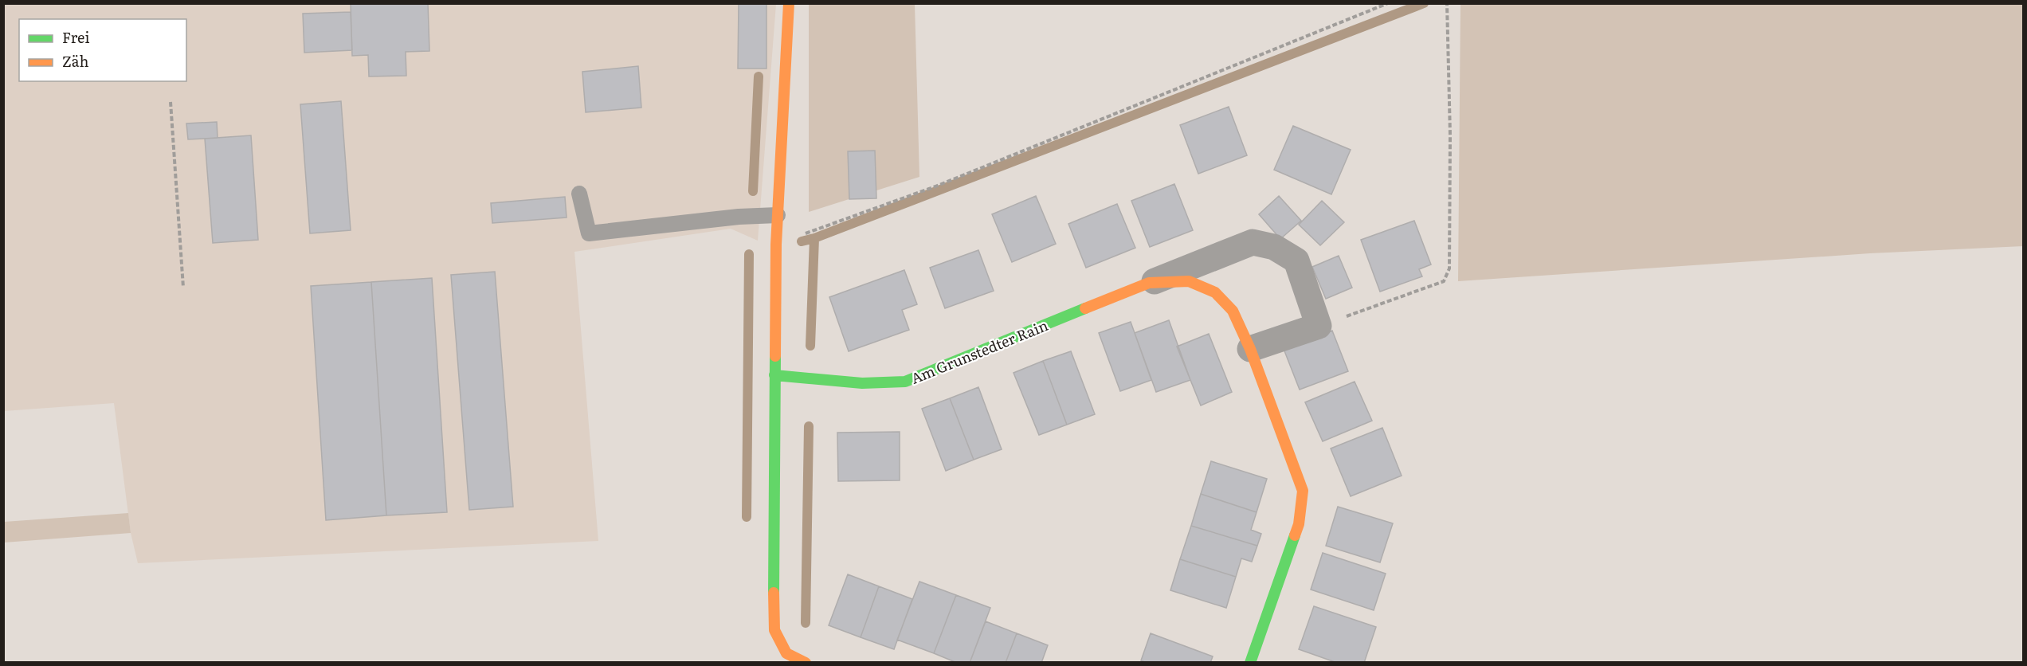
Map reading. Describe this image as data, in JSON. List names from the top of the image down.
{
  "streets": {
    "street": ["Am Grunstedter Rain"]
  },
  "legend": ["Frei", "Zäh"]
}
